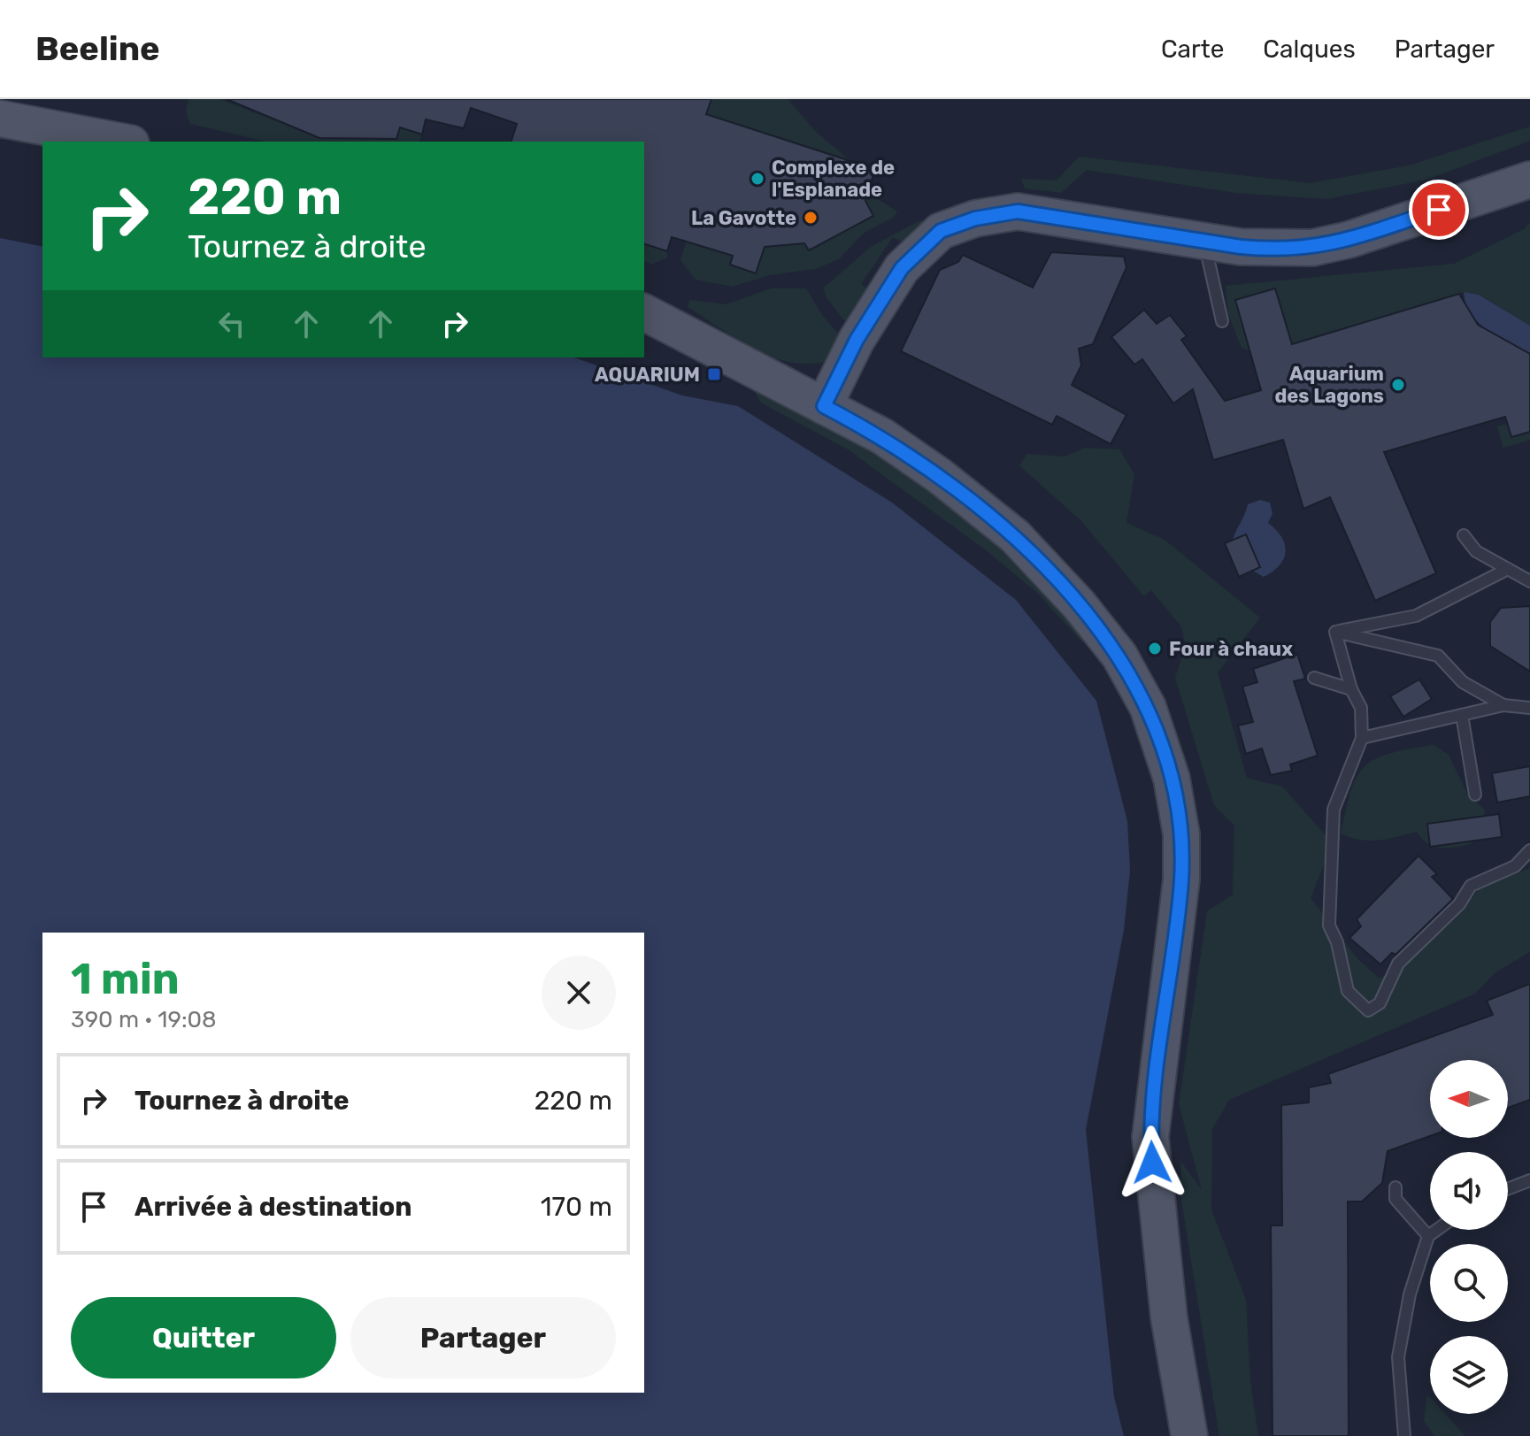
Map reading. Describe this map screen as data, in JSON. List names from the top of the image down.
{
  "places": {
    "other": [
      "Complexe de l'Esplanade",
      "La Gavotte",
      "Aquarium des Lagons",
      "Four à chaux"
    ],
    "transit": ["AQUARIUM"]
  },
  "north": "left",
  "page": {
    "header": "Beeline",
    "nav": ["Carte", "Calques", "Partager"],
    "turn": ["220 m", "Tournez à droite"],
    "heading": ["1 min", "390 m · 19:08"],
    "list": [
      {
        "name": "Tournez à droite",
        "value": "220 m"
      },
      {
        "name": "Arrivée à destination",
        "value": "170 m"
      }
    ],
    "buttons": ["Quitter", "Partager"]
  }
}
